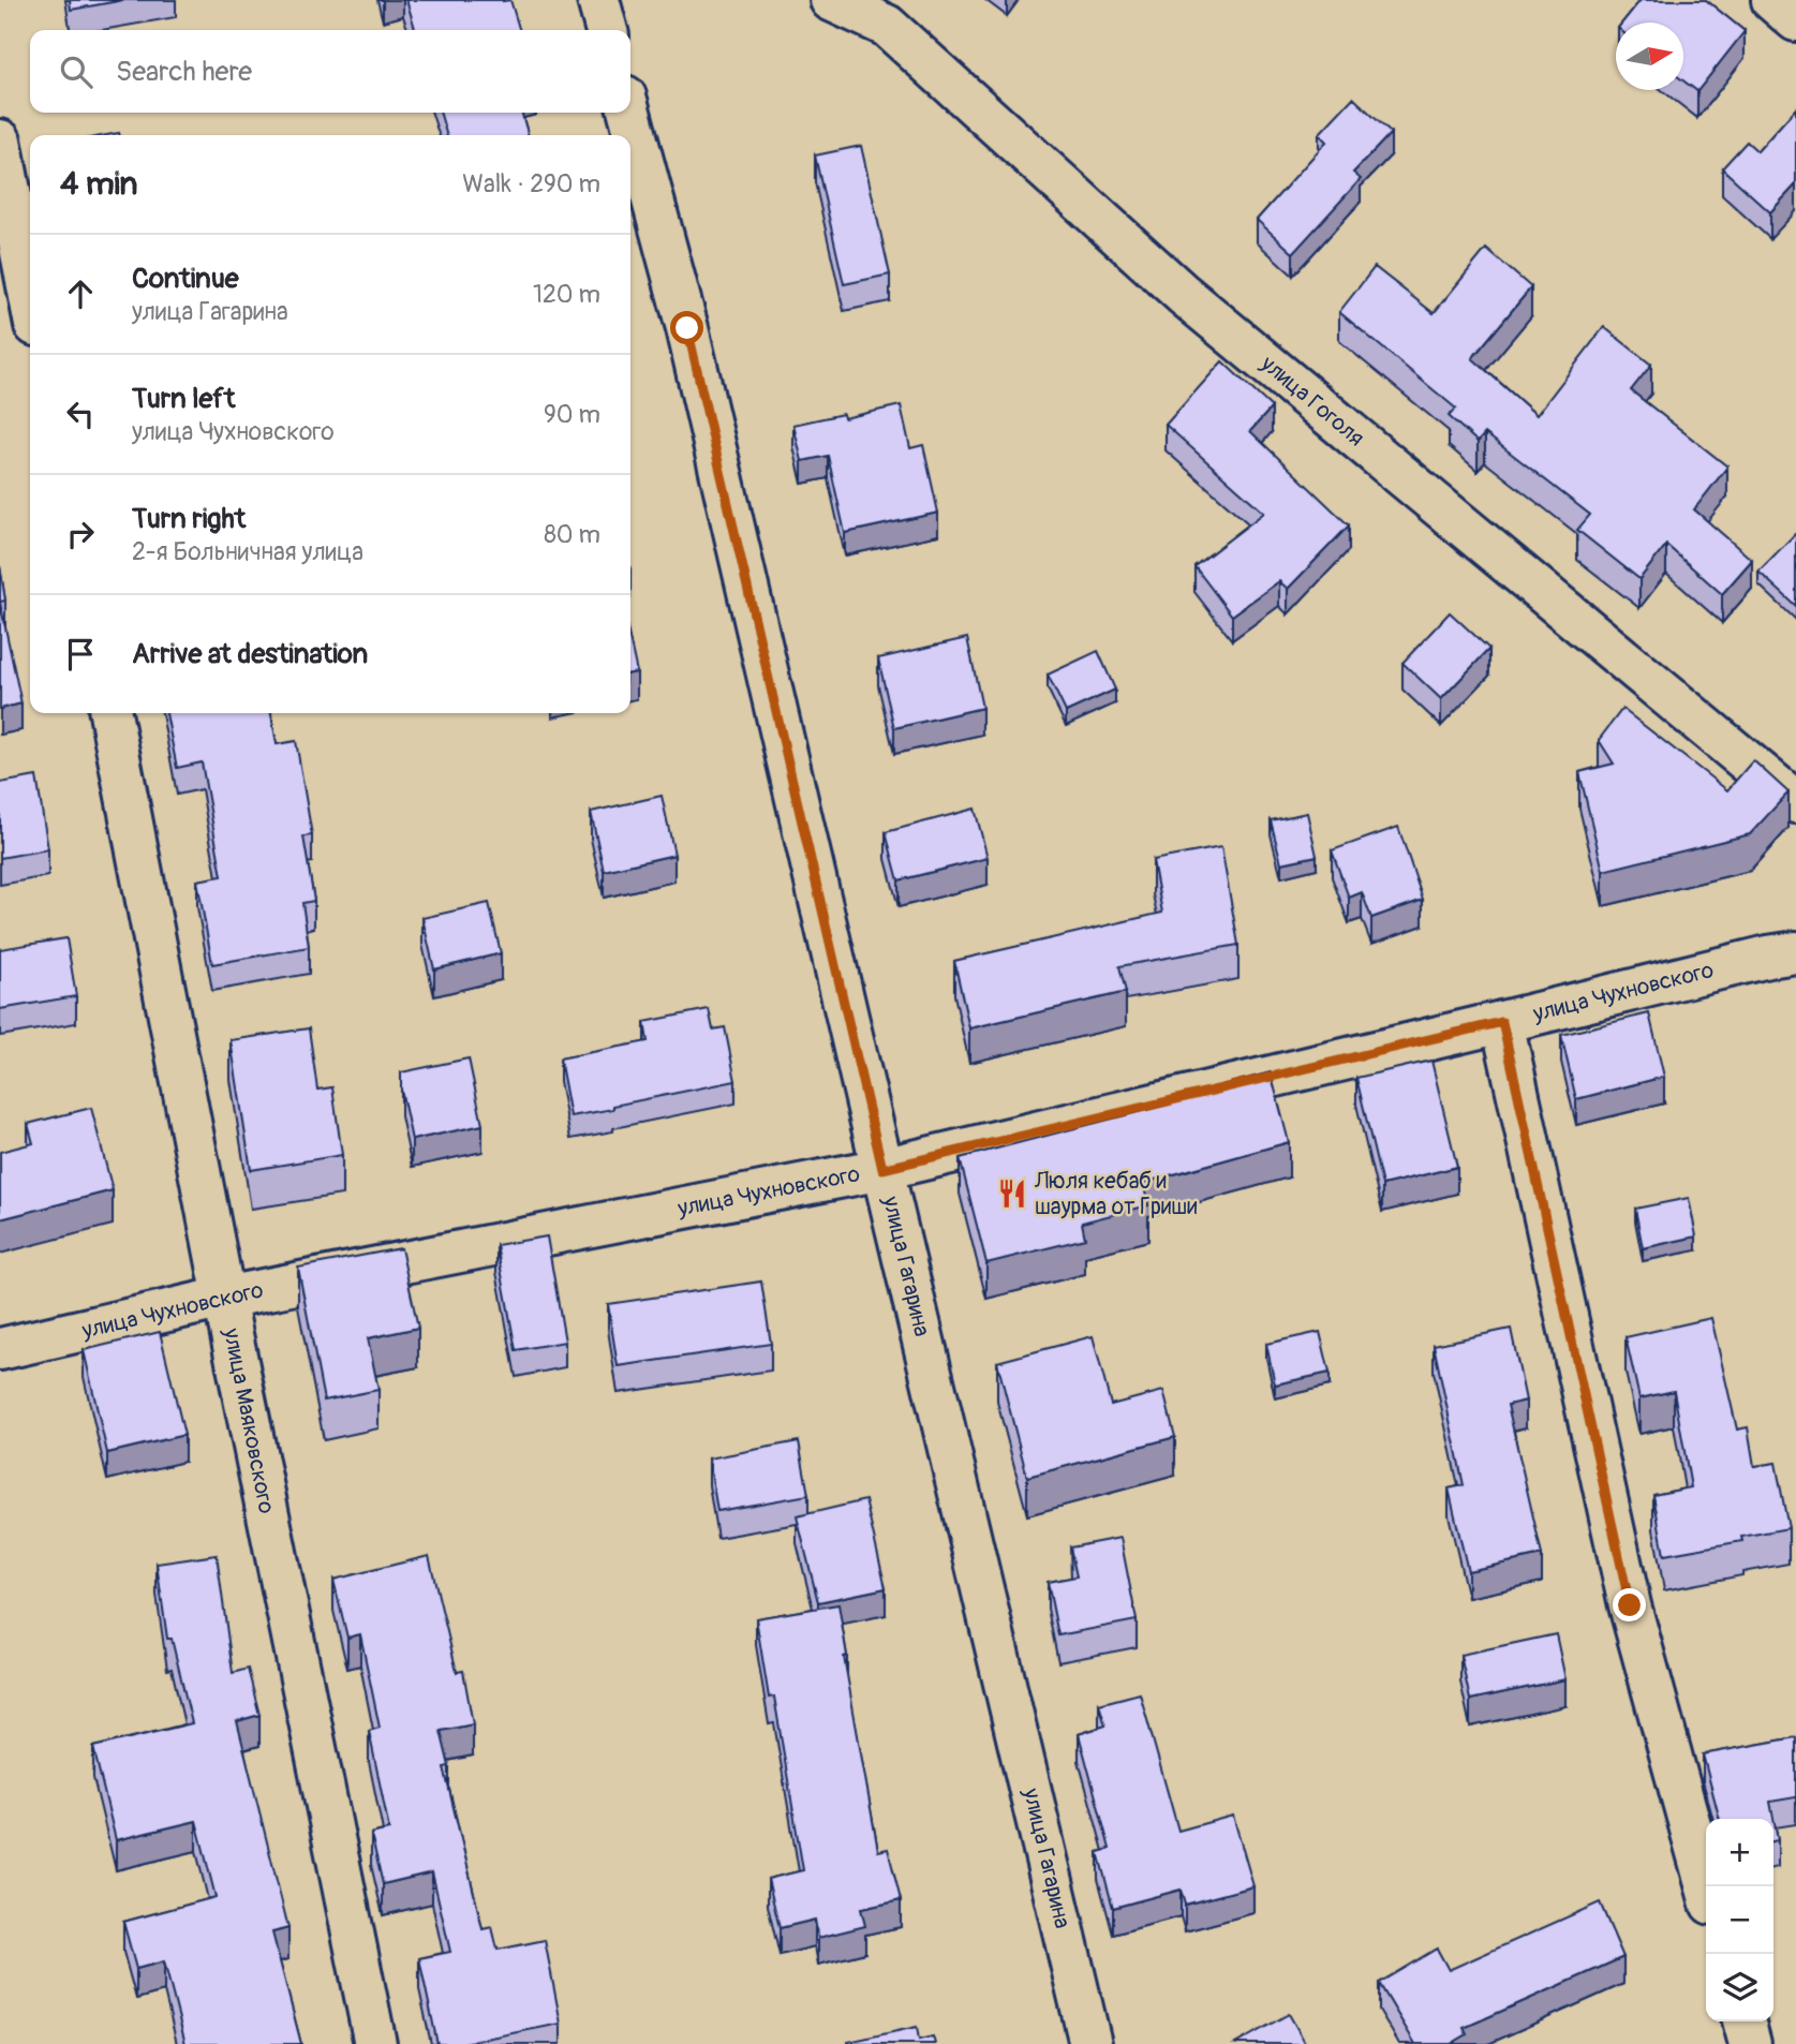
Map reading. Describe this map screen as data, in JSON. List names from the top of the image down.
{
  "streets": {
    "street": [
      "улица Гоголя",
      "улица Чухновского",
      "улица Гагарина",
      "улица Маяковского"
    ]
  },
  "crossings": [
    ["улица Чухновского", "улица Гагарина"],
    ["улица Чухновского", "улица Маяковского"]
  ],
  "places": {
    "restaurant": ["Люля кебаб и шаурма от Гриши"]
  },
  "north": "right",
  "page": {
    "search": "Search here",
    "heading": ["4 min", "Walk · 290 m"],
    "list": [
      ["Continue", "улица Гагарина", "120 m"],
      ["Turn left", "улица Чухновского", "90 m"],
      ["Turn right", "2-я Больничная улица", "80 m"],
      "Arrive at destination"
    ],
    "map_buttons": ["+", "−"]
  }
}
